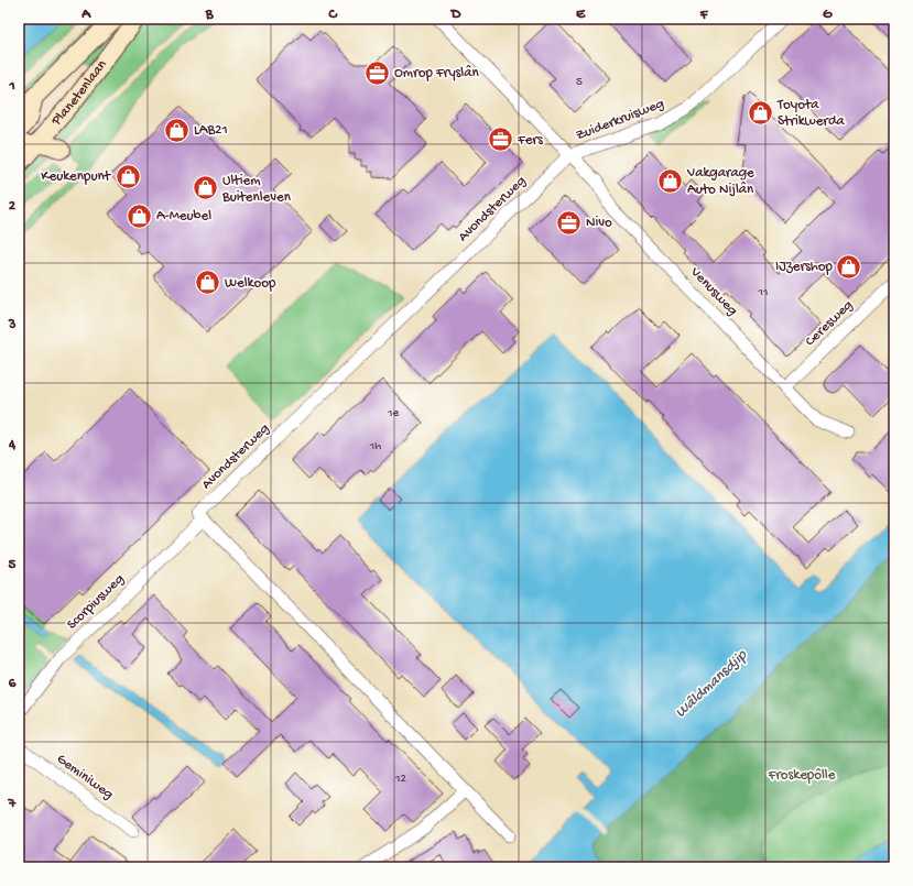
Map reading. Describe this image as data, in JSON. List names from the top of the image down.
{
  "streets": {
    "main road": ["Planetenlaan"],
    "street": [
      "Zuiderkruisweg",
      "Avondsterweg",
      "Venusweg",
      "Ceresweg",
      "Scorpiusweg",
      "Geminiweg"
    ]
  },
  "crossings": [
    ["Zuiderkruisweg", "Avondsterweg"],
    ["Zuiderkruisweg", "Venusweg"],
    ["Avondsterweg", "Venusweg"],
    ["Avondsterweg", "Scorpiusweg"],
    ["Venusweg", "Ceresweg"]
  ],
  "water": ["Wâldmansdjip"],
  "parks": ["Froskepôlle"],
  "places": {
    "office": ["Omrop Fryslân", "Fers", "Nivo"],
    "shop": [
      "Toyota Strikwerda",
      "LAB21",
      "Keukenpunt",
      "Vakgarage Auto Nijlân",
      "Ultiem Buitenleven",
      "A-Meubel",
      "IJzershop",
      "Welkoop"
    ]
  },
  "house_numbers": [
    "5",
    "11",
    "1e",
    "1h",
    "12"
  ],
  "grid": {
    "columns": [
      "A",
      "B",
      "C",
      "D",
      "E",
      "F",
      "G"
    ],
    "rows": [
      "1",
      "2",
      "3",
      "4",
      "5",
      "6",
      "7"
    ]
  }
}
